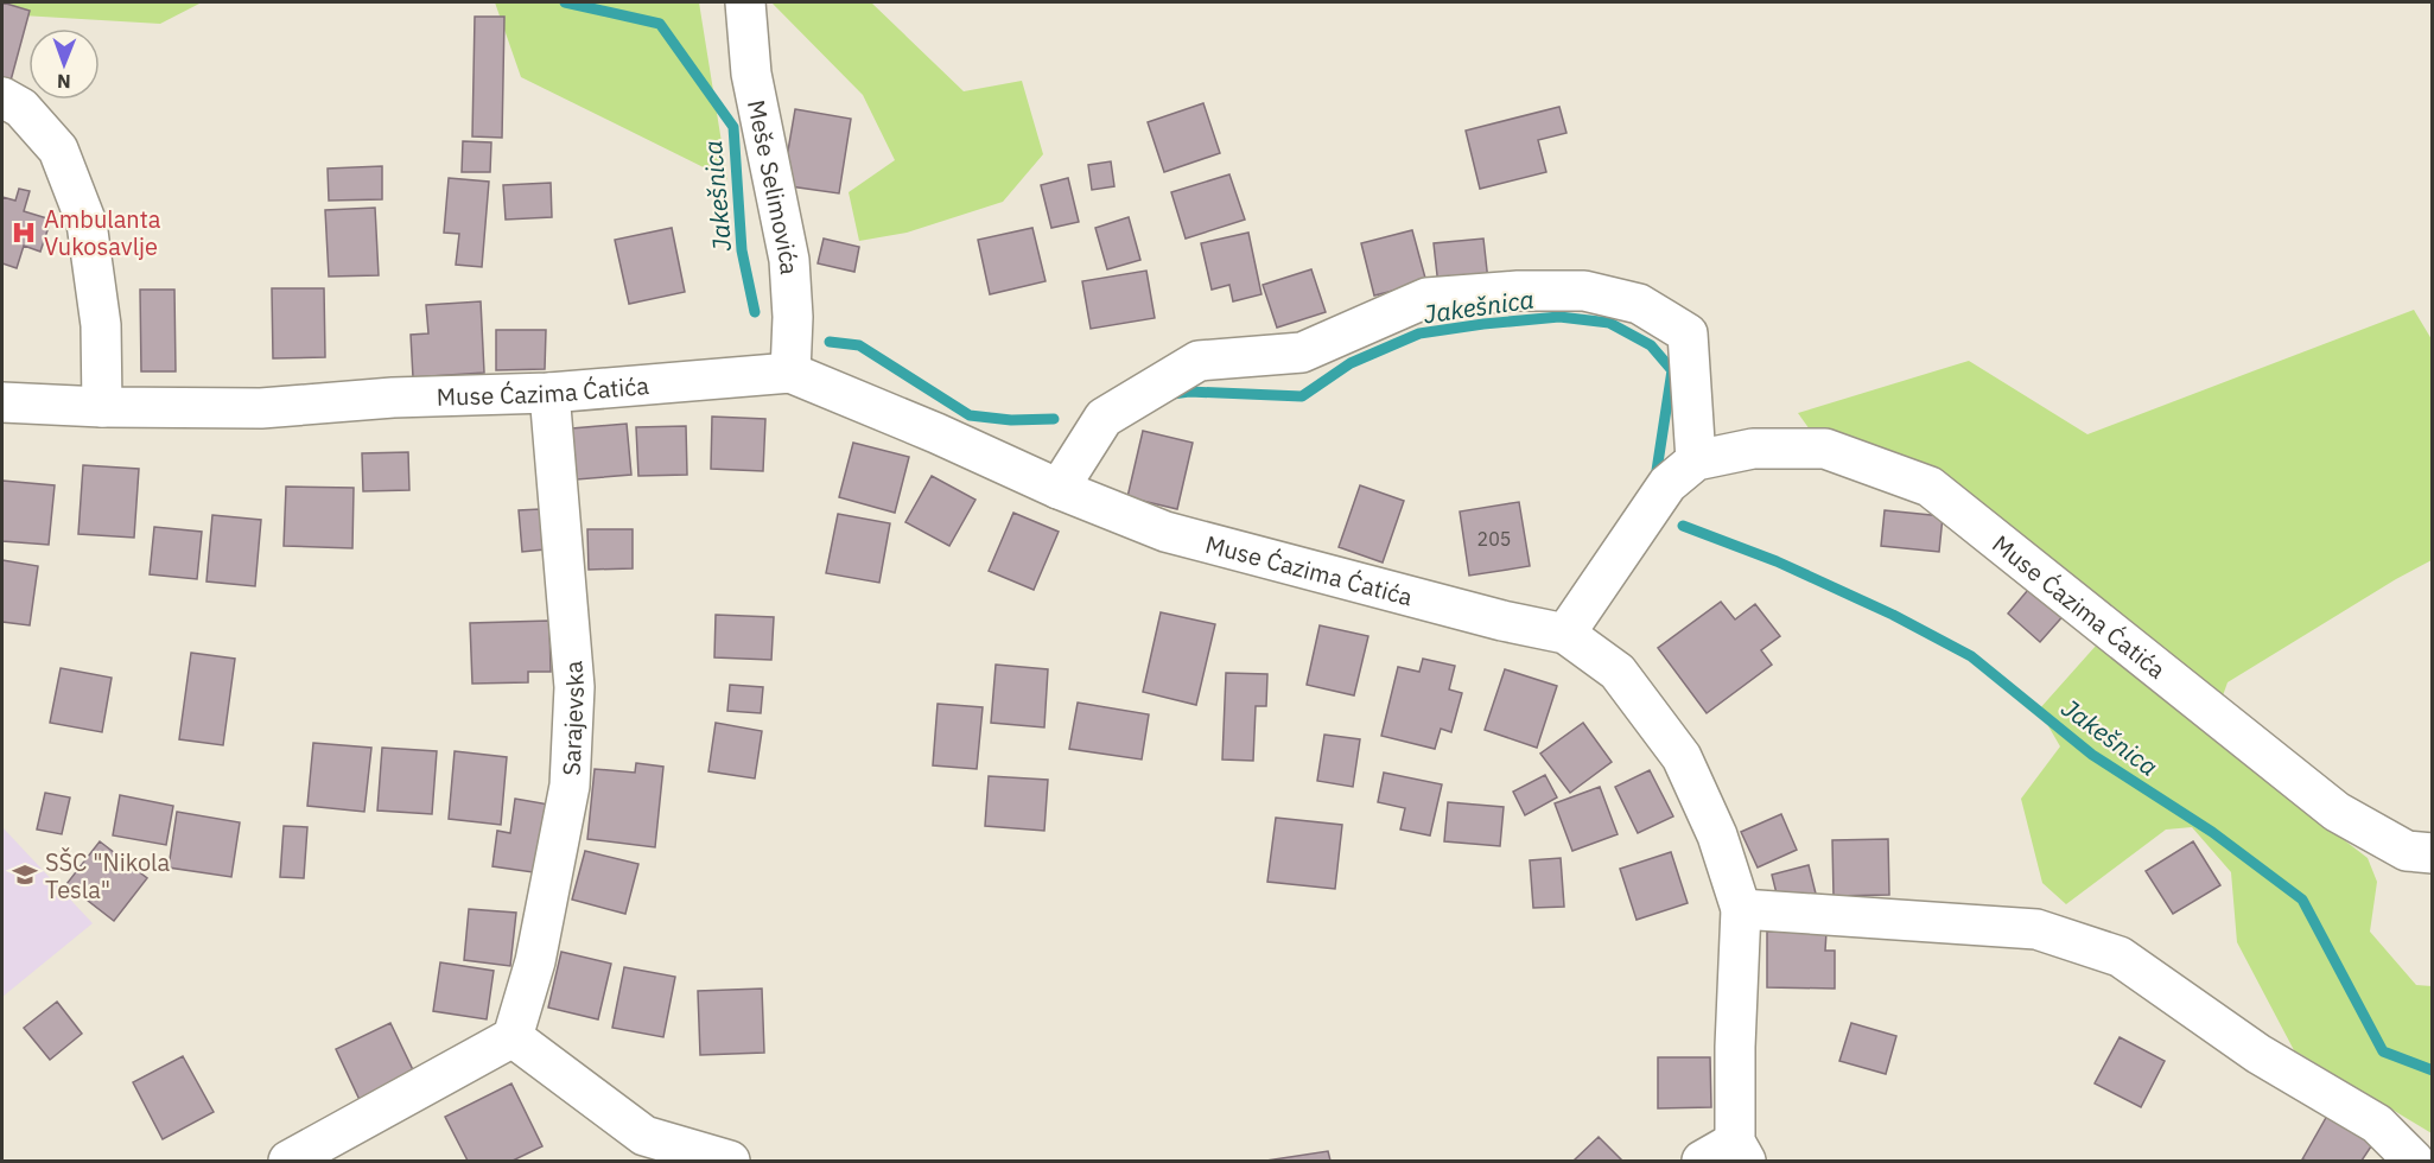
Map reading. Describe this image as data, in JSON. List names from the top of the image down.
{
  "streets": {
    "street": ["Meše Selimovića", "Muse Ćazima Ćatića", "Sarajevska"]
  },
  "crossings": [
    ["Meše Selimovića", "Muse Ćazima Ćatića"],
    ["Muse Ćazima Ćatića", "Sarajevska"]
  ],
  "water": ["Jakešnica"],
  "places": {
    "hospital": ["Ambulanta Vukosavlje"],
    "school or university": ["SŠC \"Nikola Tesla\""]
  },
  "house_numbers": ["205"],
  "north": "bottom"
}
